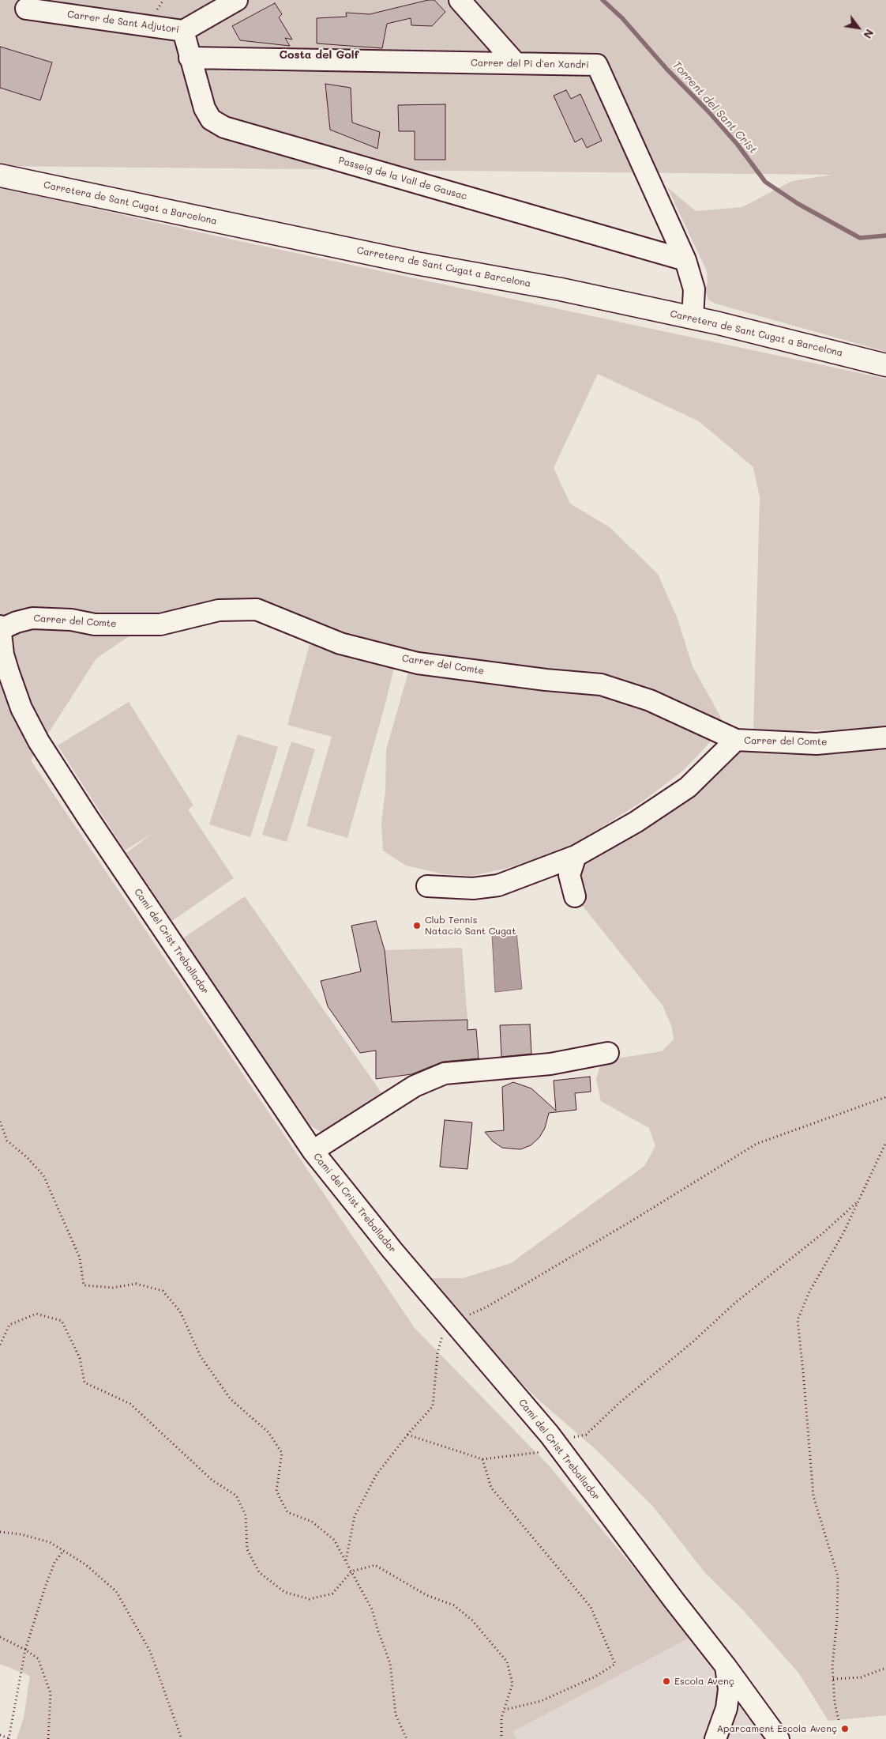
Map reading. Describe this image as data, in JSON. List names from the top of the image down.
{
  "streets": {
    "main road": ["Carretera de Sant Cugat a Barcelona"],
    "street": [
      "Carrer de Sant Adjutori",
      "Carrer del Pi d'en Xandri",
      "Passeig de la Vall de Gausac",
      "Carrer del Comte",
      "Camí del Crist Treballador"
    ]
  },
  "crossings": [
    ["Carrer de Sant Adjutori", "Passeig de la Vall de Gausac"],
    ["Carrer del Pi d'en Xandri", "Passeig de la Vall de Gausac"],
    ["Carrer del Pi d'en Xandri", "Carretera de Sant Cugat a Barcelona"],
    ["Carrer del Comte", "Camí del Crist Treballador"]
  ],
  "districts": ["Costa del Golf"],
  "water": ["Torrent del Sant Crist"],
  "places": ["Club Tennis Natació Sant Cugat", "Escola Avenç", "Aparcament Escola Avenç"],
  "north": "bottom right"
}
